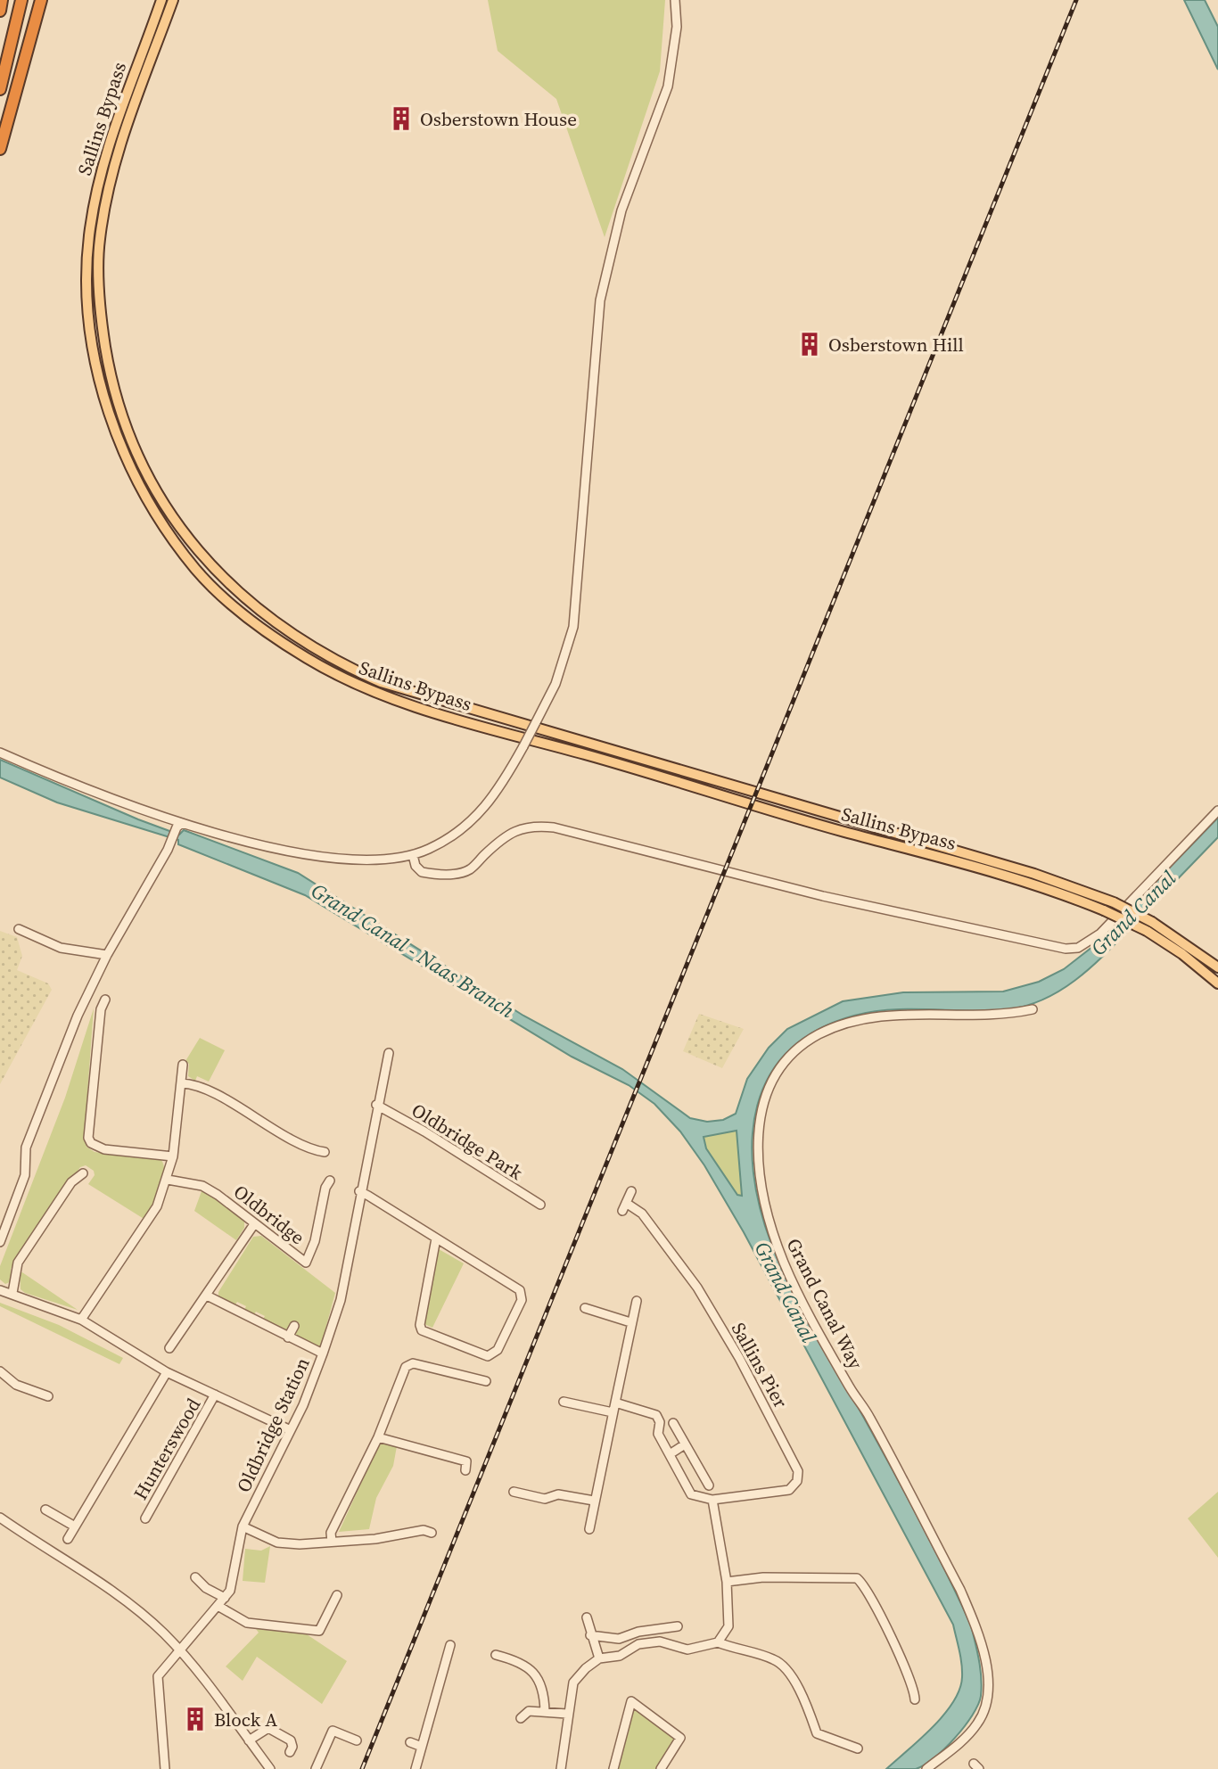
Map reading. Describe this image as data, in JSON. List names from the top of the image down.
{
  "streets": {
    "main road": ["Sallins Bypass"],
    "street": [
      "Oldbridge Park",
      "Oldbridge",
      "Grand Canal Way",
      "Sallins Pier",
      "Oldbridge Station",
      "Hunterswood"
    ]
  },
  "water": ["Grand Canal", "Grand Canal - Naas Branch"],
  "places": {
    "building": ["Osberstown House", "Osberstown Hill", "Block A"]
  }
}
